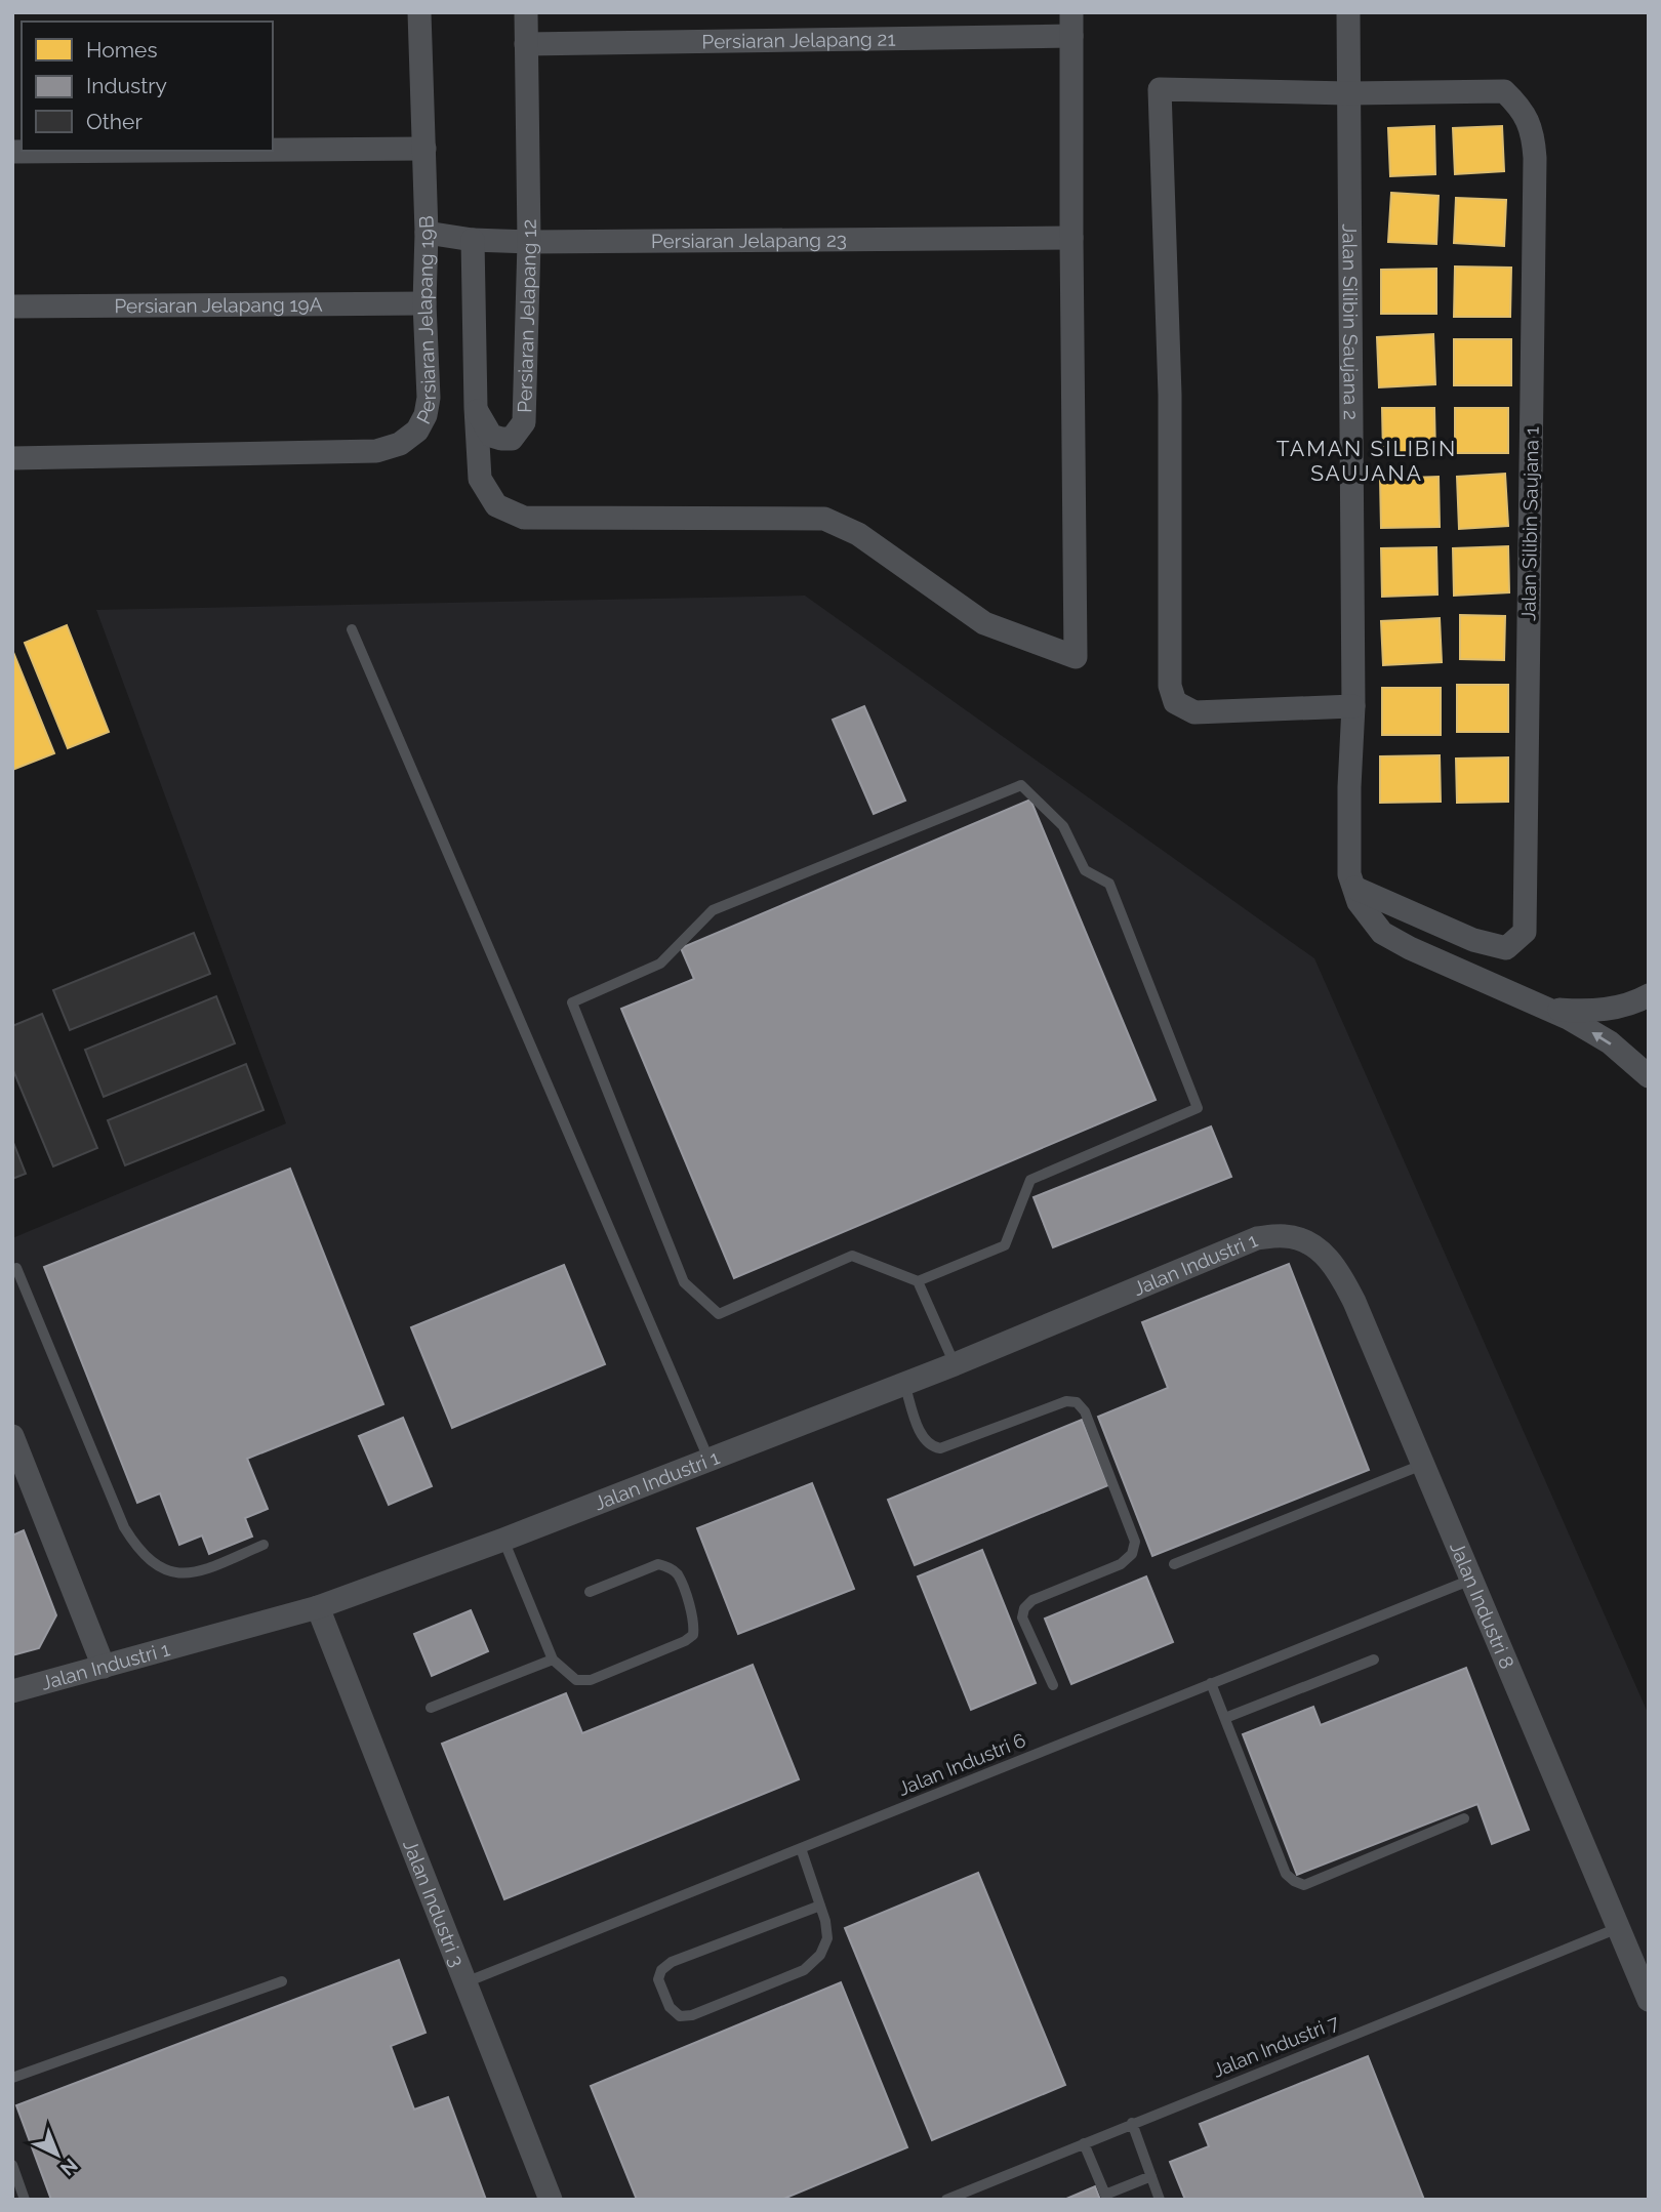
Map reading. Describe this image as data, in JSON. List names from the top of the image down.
{
  "streets": {
    "street": [
      "Persiaran Jelapang 21",
      "Persiaran Jelapang 23",
      "Persiaran Jelapang 19A",
      "Persiaran Jelapang 12",
      "Persiaran Jelapang 19B",
      "Jalan Silibin Saujana 2",
      "Jalan Silibin Saujana 1",
      "Jalan Industri 1",
      "Jalan Industri 8",
      "Jalan Industri 3"
    ],
    "lane": ["Jalan Industri 6", "Jalan Industri 7"]
  },
  "crossings": [
    ["Persiaran Jelapang 21", "Persiaran Jelapang 12"],
    ["Persiaran Jelapang 23", "Persiaran Jelapang 12"],
    ["Persiaran Jelapang 23", "Persiaran Jelapang 19B"],
    ["Persiaran Jelapang 19A", "Persiaran Jelapang 19B"],
    ["Jalan Silibin Saujana 2", "Jalan Silibin Saujana 1"],
    ["Jalan Industri 1", "Jalan Industri 8"],
    ["Jalan Industri 1", "Jalan Industri 3"],
    ["Jalan Industri 8", "Jalan Industri 6"],
    ["Jalan Industri 8", "Jalan Industri 7"],
    ["Jalan Industri 6", "Jalan Industri 3"]
  ],
  "districts": ["TAMAN SILIBIN SAUJANA"],
  "legend": ["Homes", "Industry", "Other"],
  "north": "bottom right"
}
